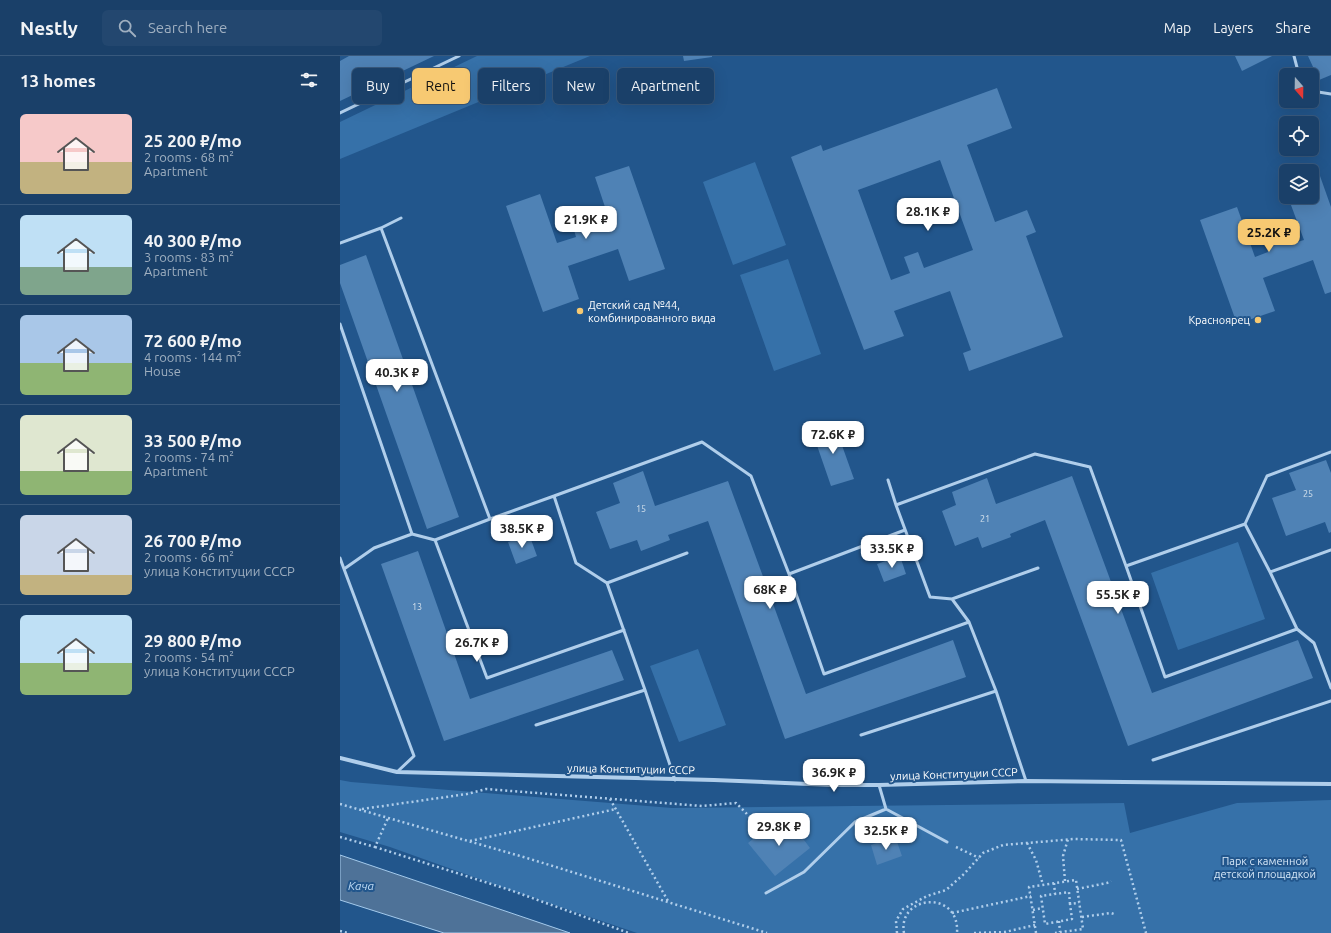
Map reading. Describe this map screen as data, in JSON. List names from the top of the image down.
{
  "streets": {
    "street": ["улица Конституции СССР"]
  },
  "water": ["Кача"],
  "parks": ["Парк с каменной детской площадкой"],
  "places": ["Детский сад №44, комбинированного вида", "Красноярец"],
  "house_numbers": [
    "25",
    "15",
    "21",
    "13"
  ],
  "north": "bottom",
  "page": {
    "header": "Nestly",
    "search": "Search here",
    "nav": ["Map", "Layers", "Share"],
    "heading": "13 homes",
    "chip": [
      "Buy",
      "Rent",
      "Filters",
      "New",
      "Apartment"
    ],
    "list": [
      {
        "name": "25 200 ₽/mo",
        "note": "2 rooms · 68 m² · Apartment"
      },
      {
        "name": "40 300 ₽/mo",
        "note": "3 rooms · 83 m² · Apartment"
      },
      {
        "name": "72 600 ₽/mo",
        "note": "4 rooms · 144 m² · House"
      },
      {
        "name": "33 500 ₽/mo",
        "note": "2 rooms · 74 m² · Apartment"
      },
      {
        "name": "26 700 ₽/mo",
        "note": "2 rooms · 66 m² · улица Конституции СССР"
      },
      {
        "name": "29 800 ₽/mo",
        "note": "2 rooms · 54 m² · улица Конституции СССР"
      }
    ],
    "price": [
      "28.1K ₽",
      "21.9K ₽",
      "25.2K ₽",
      "40.3K ₽",
      "72.6K ₽",
      "38.5K ₽",
      "33.5K ₽",
      "68K ₽",
      "55.5K ₽",
      "26.7K ₽",
      "36.9K ₽",
      "29.8K ₽",
      "32.5K ₽"
    ]
  }
}
